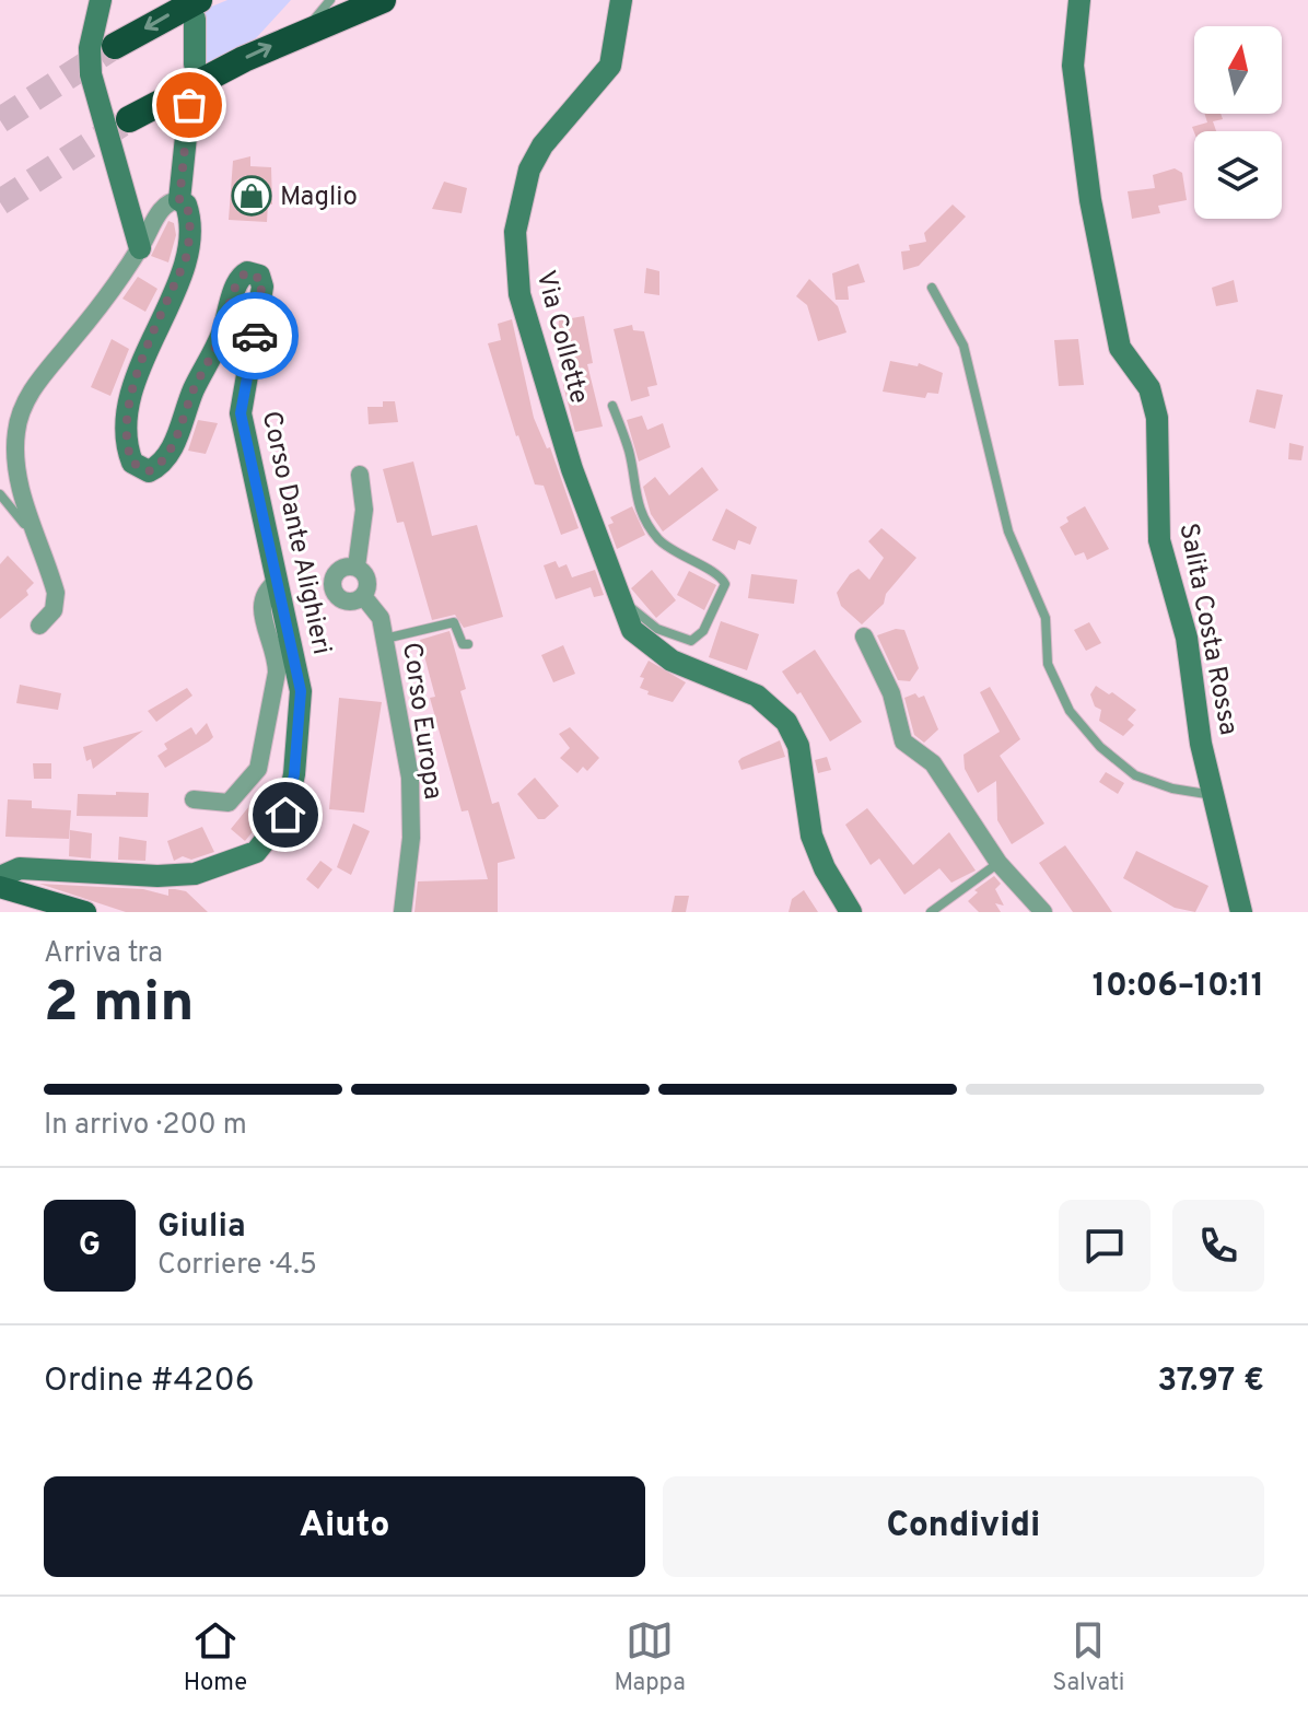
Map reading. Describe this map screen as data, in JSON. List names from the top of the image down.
{
  "streets": {
    "street": [
      "Via Collette",
      "Corso Dante Alighieri",
      "Salita Costa Rossa",
      "Corso Europa"
    ]
  },
  "places": {
    "shop": ["Maglio"]
  },
  "north": "top",
  "page": {
    "heading": ["2 min", "Arriva tra", "10:06–10:11"],
    "panel": [
      "Giulia",
      "Corriere · 4.5",
      "Ordine #4206",
      "37.97 €"
    ],
    "bar": "In arrivo · 200 m",
    "round": "G",
    "buttons": ["Aiuto", "Condividi"],
    "tabs": ["Home", "Mappa", "Salvati"]
  }
}
